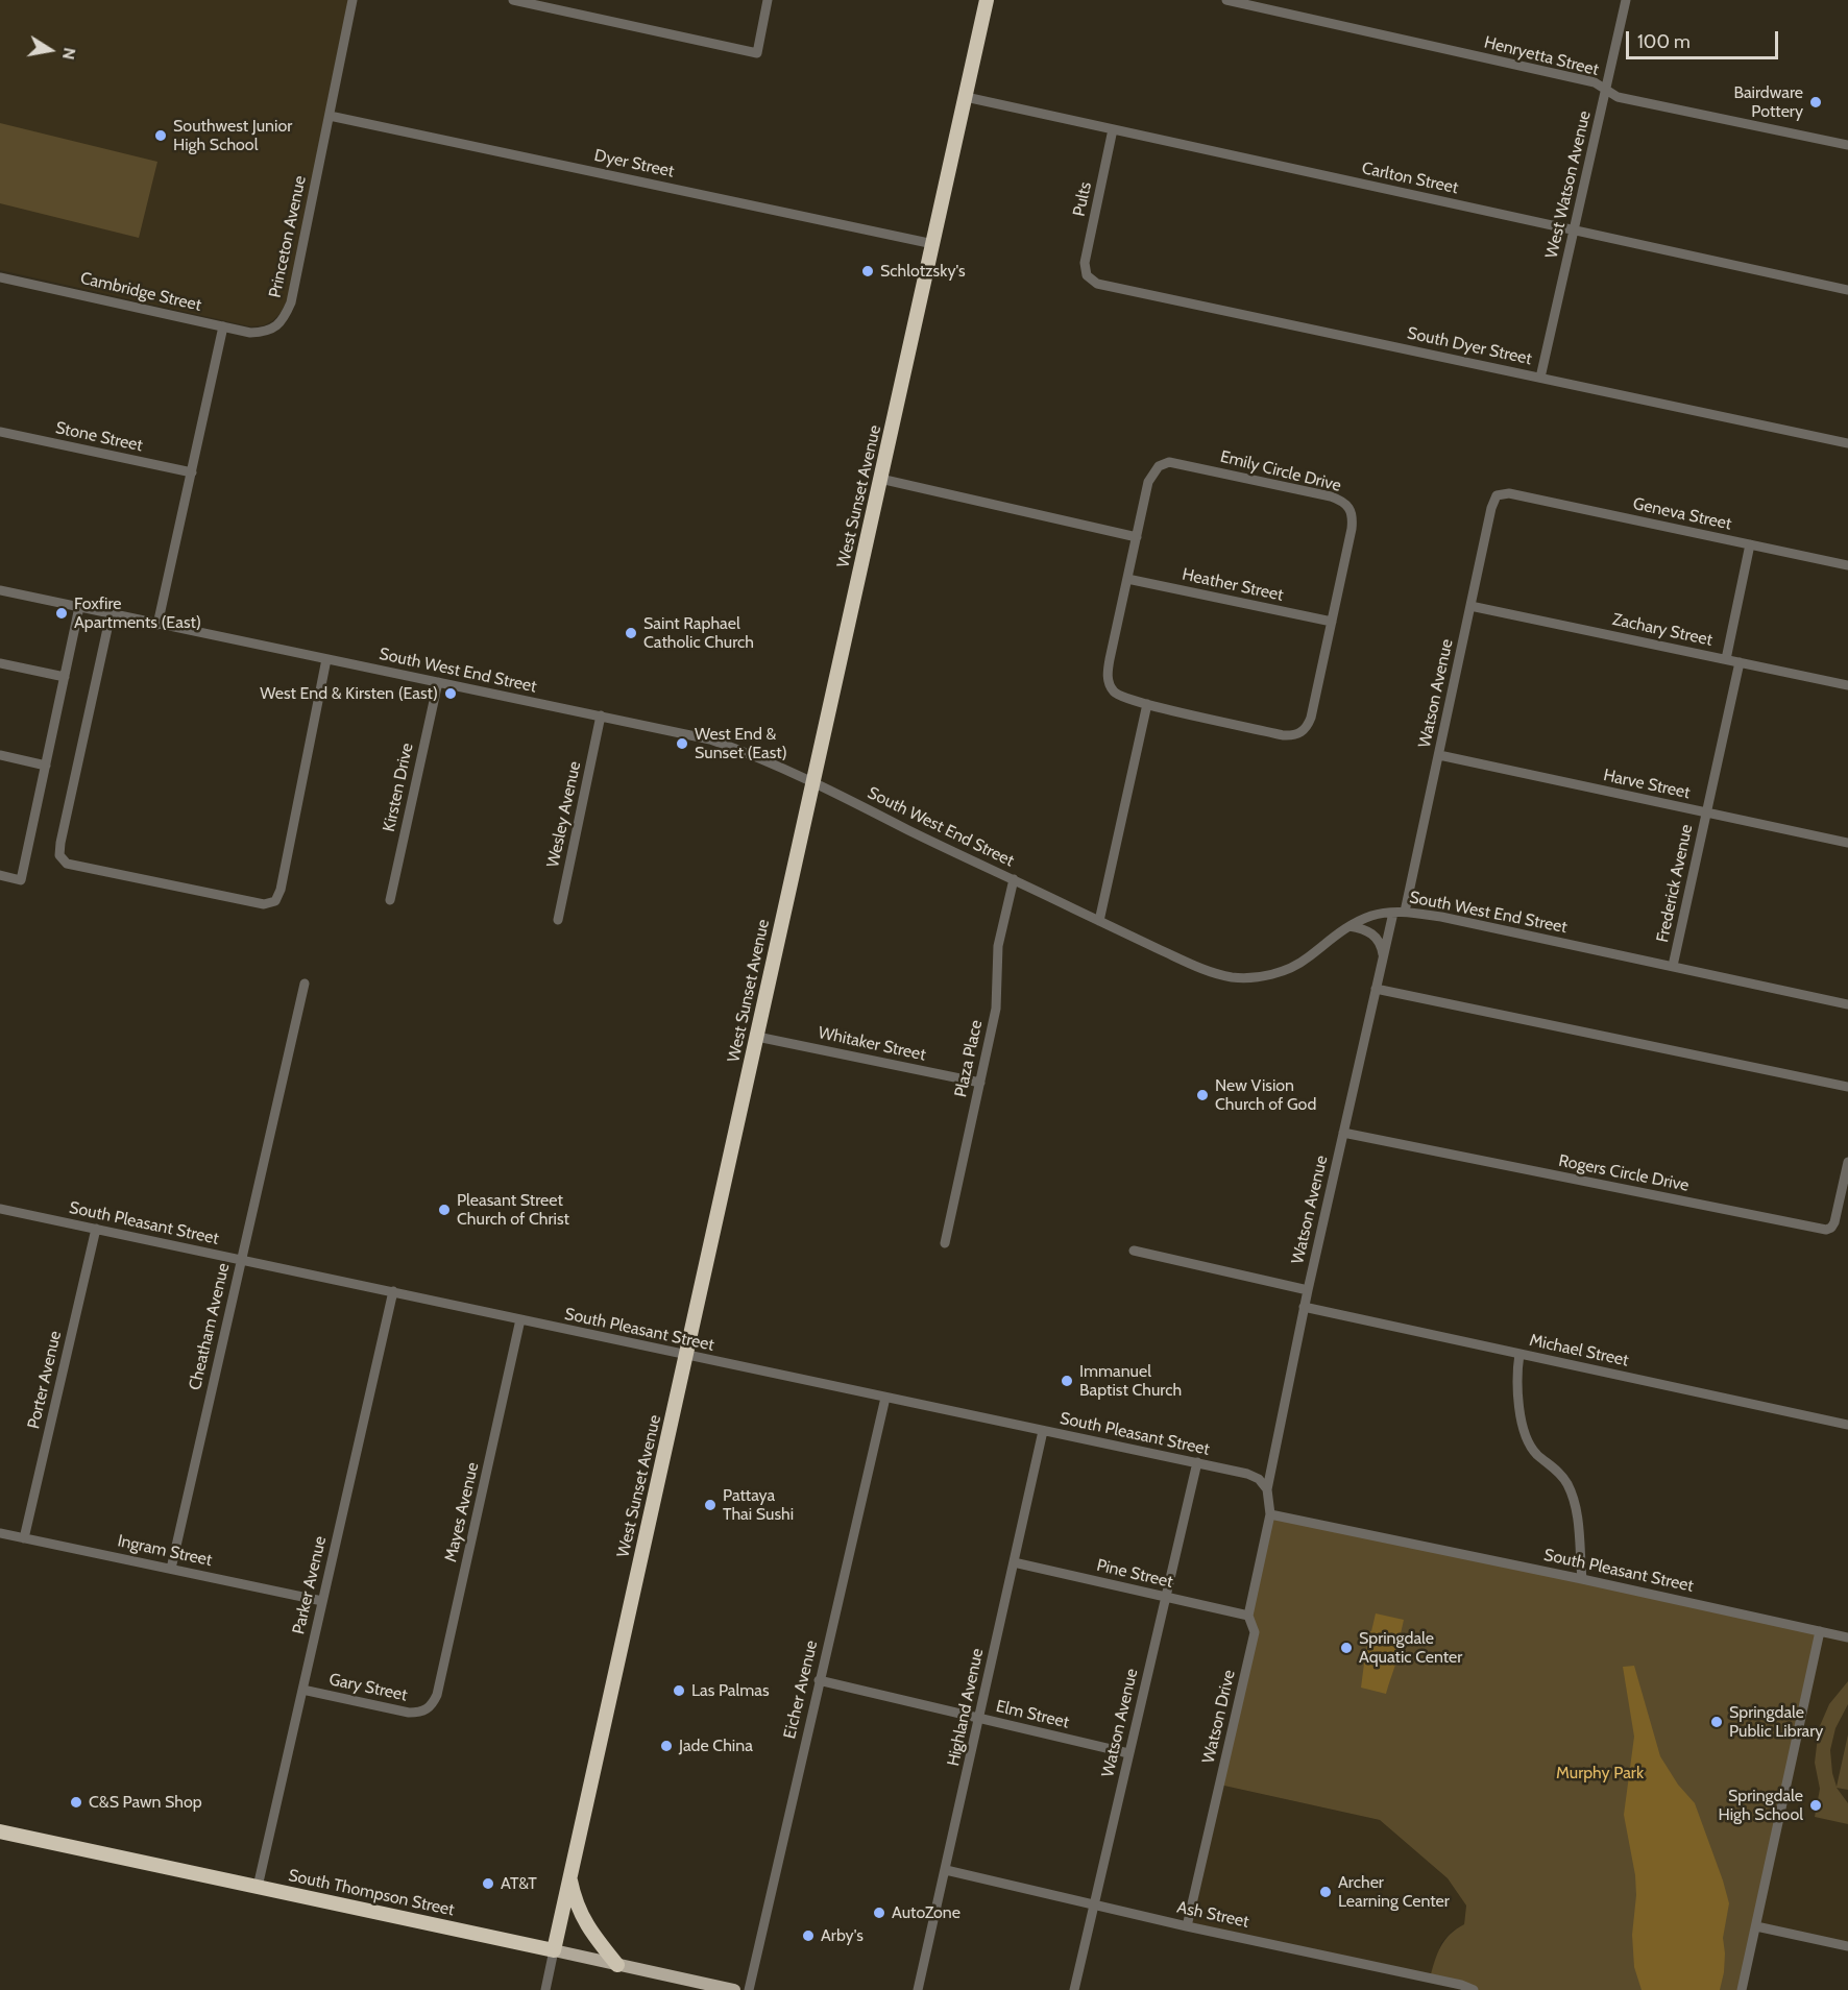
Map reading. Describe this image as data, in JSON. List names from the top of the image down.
{
  "streets": {
    "highway": ["West Sunset Avenue", "South Thompson Street"],
    "street": [
      "Henryetta Street",
      "Dyer Street",
      "Carlton Street",
      "West Watson Avenue",
      "Pults",
      "Princeton Avenue",
      "Cambridge Street",
      "South Dyer Street",
      "Stone Street",
      "Emily Circle Drive",
      "Geneva Street",
      "Heather Street",
      "Zachary Street",
      "South West End Street",
      "Watson Avenue",
      "Harve Street",
      "Kirsten Drive",
      "Wesley Avenue",
      "Frederick Avenue",
      "Whitaker Street",
      "Plaza Place",
      "Rogers Circle Drive",
      "South Pleasant Street",
      "Cheatham Avenue",
      "Michael Street",
      "Porter Avenue",
      "Mayes Avenue",
      "Ingram Street",
      "Pine Street",
      "Parker Avenue",
      "Gary Street",
      "Eicher Avenue",
      "Highland Avenue",
      "Elm Street",
      "Watson Drive",
      "Ash Street"
    ]
  },
  "crossings": [
    ["Henryetta Street", "West Watson Avenue"],
    ["Dyer Street", "Princeton Avenue"],
    ["Dyer Street", "West Sunset Avenue"],
    ["Carlton Street", "West Watson Avenue"],
    ["Carlton Street", "Pults"],
    ["Carlton Street", "West Sunset Avenue"],
    ["West Watson Avenue", "South Dyer Street"],
    ["Pults", "South Dyer Street"],
    ["Princeton Avenue", "Cambridge Street"],
    ["Emily Circle Drive", "Heather Street"],
    ["West Sunset Avenue", "South West End Street"],
    ["West Sunset Avenue", "Whitaker Street"],
    ["West Sunset Avenue", "South Pleasant Street"],
    ["West Sunset Avenue", "South Thompson Street"],
    ["Geneva Street", "Watson Avenue"],
    ["Zachary Street", "Watson Avenue"],
    ["Zachary Street", "Frederick Avenue"],
    ["South West End Street", "Watson Avenue"],
    ["South West End Street", "Kirsten Drive"],
    ["South West End Street", "Wesley Avenue"],
    ["South West End Street", "Frederick Avenue"],
    ["South West End Street", "Plaza Place"],
    ["Watson Avenue", "Harve Street"],
    ["Watson Avenue", "Rogers Circle Drive"],
    ["Watson Avenue", "South Pleasant Street"],
    ["Watson Avenue", "Michael Street"],
    ["Watson Avenue", "Pine Street"],
    ["Watson Avenue", "Elm Street"],
    ["Watson Avenue", "Watson Drive"],
    ["Watson Avenue", "Ash Street"],
    ["Harve Street", "Frederick Avenue"],
    ["Whitaker Street", "Plaza Place"],
    ["South Pleasant Street", "Cheatham Avenue"],
    ["South Pleasant Street", "Porter Avenue"],
    ["South Pleasant Street", "Mayes Avenue"],
    ["South Pleasant Street", "Parker Avenue"],
    ["South Pleasant Street", "Eicher Avenue"],
    ["South Pleasant Street", "Highland Avenue"],
    ["South Pleasant Street", "Watson Drive"],
    ["Cheatham Avenue", "Ingram Street"],
    ["Porter Avenue", "Ingram Street"],
    ["Mayes Avenue", "Gary Street"],
    ["Ingram Street", "Parker Avenue"],
    ["Pine Street", "Highland Avenue"],
    ["Pine Street", "Watson Drive"],
    ["Parker Avenue", "Gary Street"],
    ["Parker Avenue", "South Thompson Street"],
    ["Eicher Avenue", "Elm Street"],
    ["Highland Avenue", "Elm Street"],
    ["Highland Avenue", "Ash Street"],
    ["Watson Drive", "Ash Street"]
  ],
  "parks": ["Murphy Park"],
  "places": [
    "Bairdware Pottery",
    "Southwest Junior High School",
    "Schlotzsky's",
    "Foxfire Apartments (East)",
    "Saint Raphael Catholic Church",
    "West End & Kirsten (East)",
    "West End & Sunset (East)",
    "New Vision Church of God",
    "Pleasant Street Church of Christ",
    "Immanuel Baptist Church",
    "Pattaya Thai Sushi",
    "Springdale Aquatic Center",
    "Las Palmas",
    "Springdale Public Library",
    "Jade China",
    "C&S Pawn Shop",
    "Springdale High School",
    "AT&T",
    "Archer Learning Center",
    "AutoZone",
    "Arby's"
  ],
  "scale_bar": "100 m",
  "north": "right"
}
